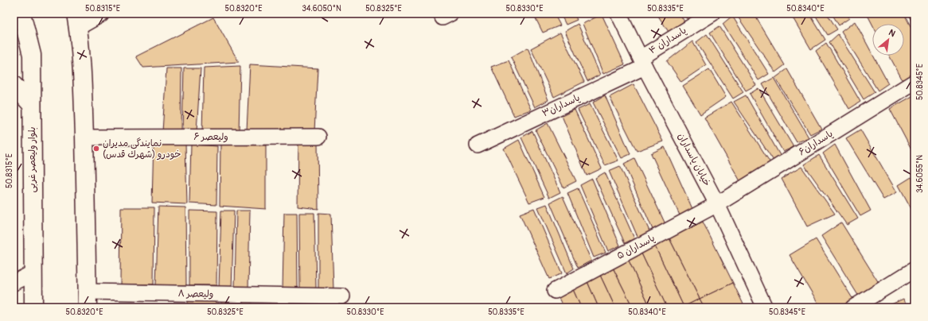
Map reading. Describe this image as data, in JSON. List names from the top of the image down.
{
  "streets": {
    "main road": ["بلوار ولیعصر غربی"],
    "street": [
      "پاسداران ۴",
      "پاسداران۳",
      "ولیعصر ۶",
      "پاسداران۶",
      "خیابان پاسداران",
      "پاسداران ۵",
      "ولیعصر ۸"
    ]
  },
  "crossings": [
    ["پاسداران ۴", "پاسداران۳"],
    ["پاسداران ۴", "خیابان پاسداران"],
    ["پاسداران۳", "خیابان پاسداران"],
    ["پاسداران۶", "خیابان پاسداران"],
    ["پاسداران۶", "پاسداران ۵"],
    ["خیابان پاسداران", "پاسداران ۵"]
  ],
  "places": ["نمايندگي مديران خودرو (شهرك قدس)"],
  "north": "top right",
  "coordinates": [
    "50.8315°E",
    "50.8320°E",
    "34.6050°N",
    "50.8325°E",
    "50.8330°E",
    "50.8335°E",
    "50.8340°E",
    "50.8345°E",
    "34.6055°N"
  ]
}
